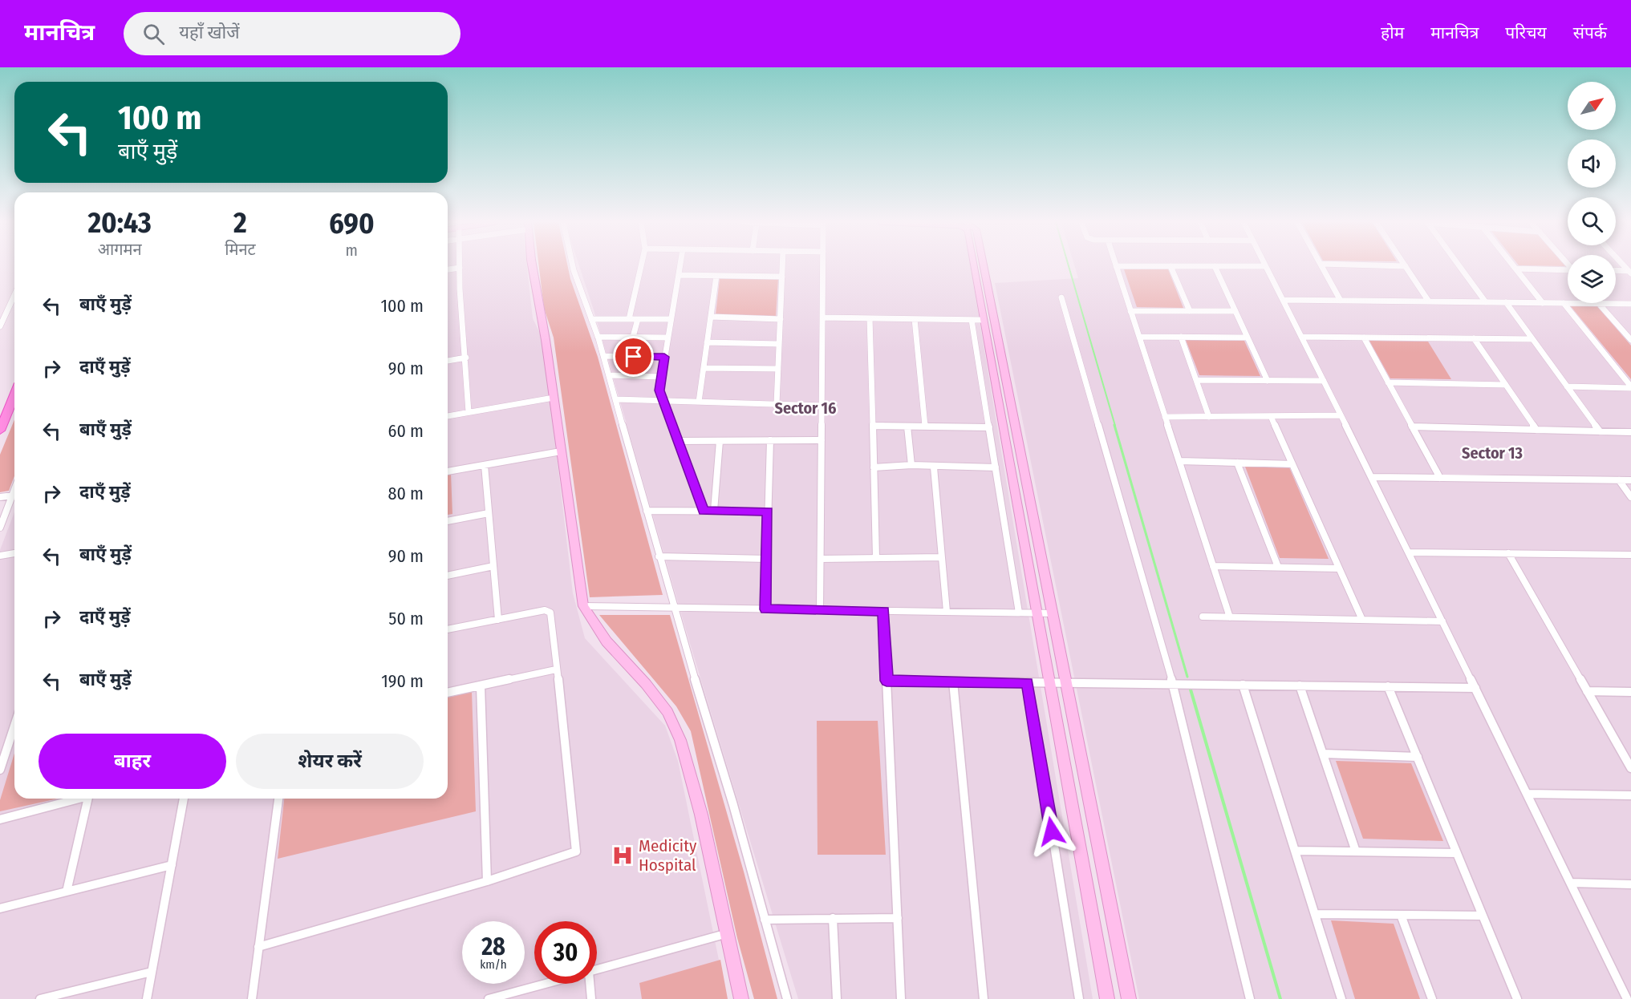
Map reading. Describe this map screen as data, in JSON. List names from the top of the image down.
{
  "districts": ["Sector 16", "Sector 13"],
  "places": {
    "hospital": ["Medicity Hospital"]
  },
  "north": "top right",
  "page": {
    "header": "मानचित्र",
    "search": "यहाँ खोजें",
    "nav": [
      "होम",
      "मानचित्र",
      "परिचय",
      "संपर्क"
    ],
    "turn": ["100 m", "बाएँ मुड़ें"],
    "eta": [
      "20:43",
      "आगमन",
      "2",
      "मिनट",
      "690",
      "m"
    ],
    "list": [
      {
        "name": "बाएँ मुड़ें",
        "value": "100 m"
      },
      {
        "name": "दाएँ मुड़ें",
        "value": "90 m"
      },
      {
        "name": "बाएँ मुड़ें",
        "value": "60 m"
      },
      {
        "name": "दाएँ मुड़ें",
        "value": "80 m"
      },
      {
        "name": "बाएँ मुड़ें",
        "value": "90 m"
      },
      {
        "name": "दाएँ मुड़ें",
        "value": "50 m"
      },
      {
        "name": "बाएँ मुड़ें",
        "value": "190 m"
      }
    ],
    "buttons": ["बाहर", "शेयर करें"],
    "speed": "28 km/h",
    "limit": "30"
  }
}
